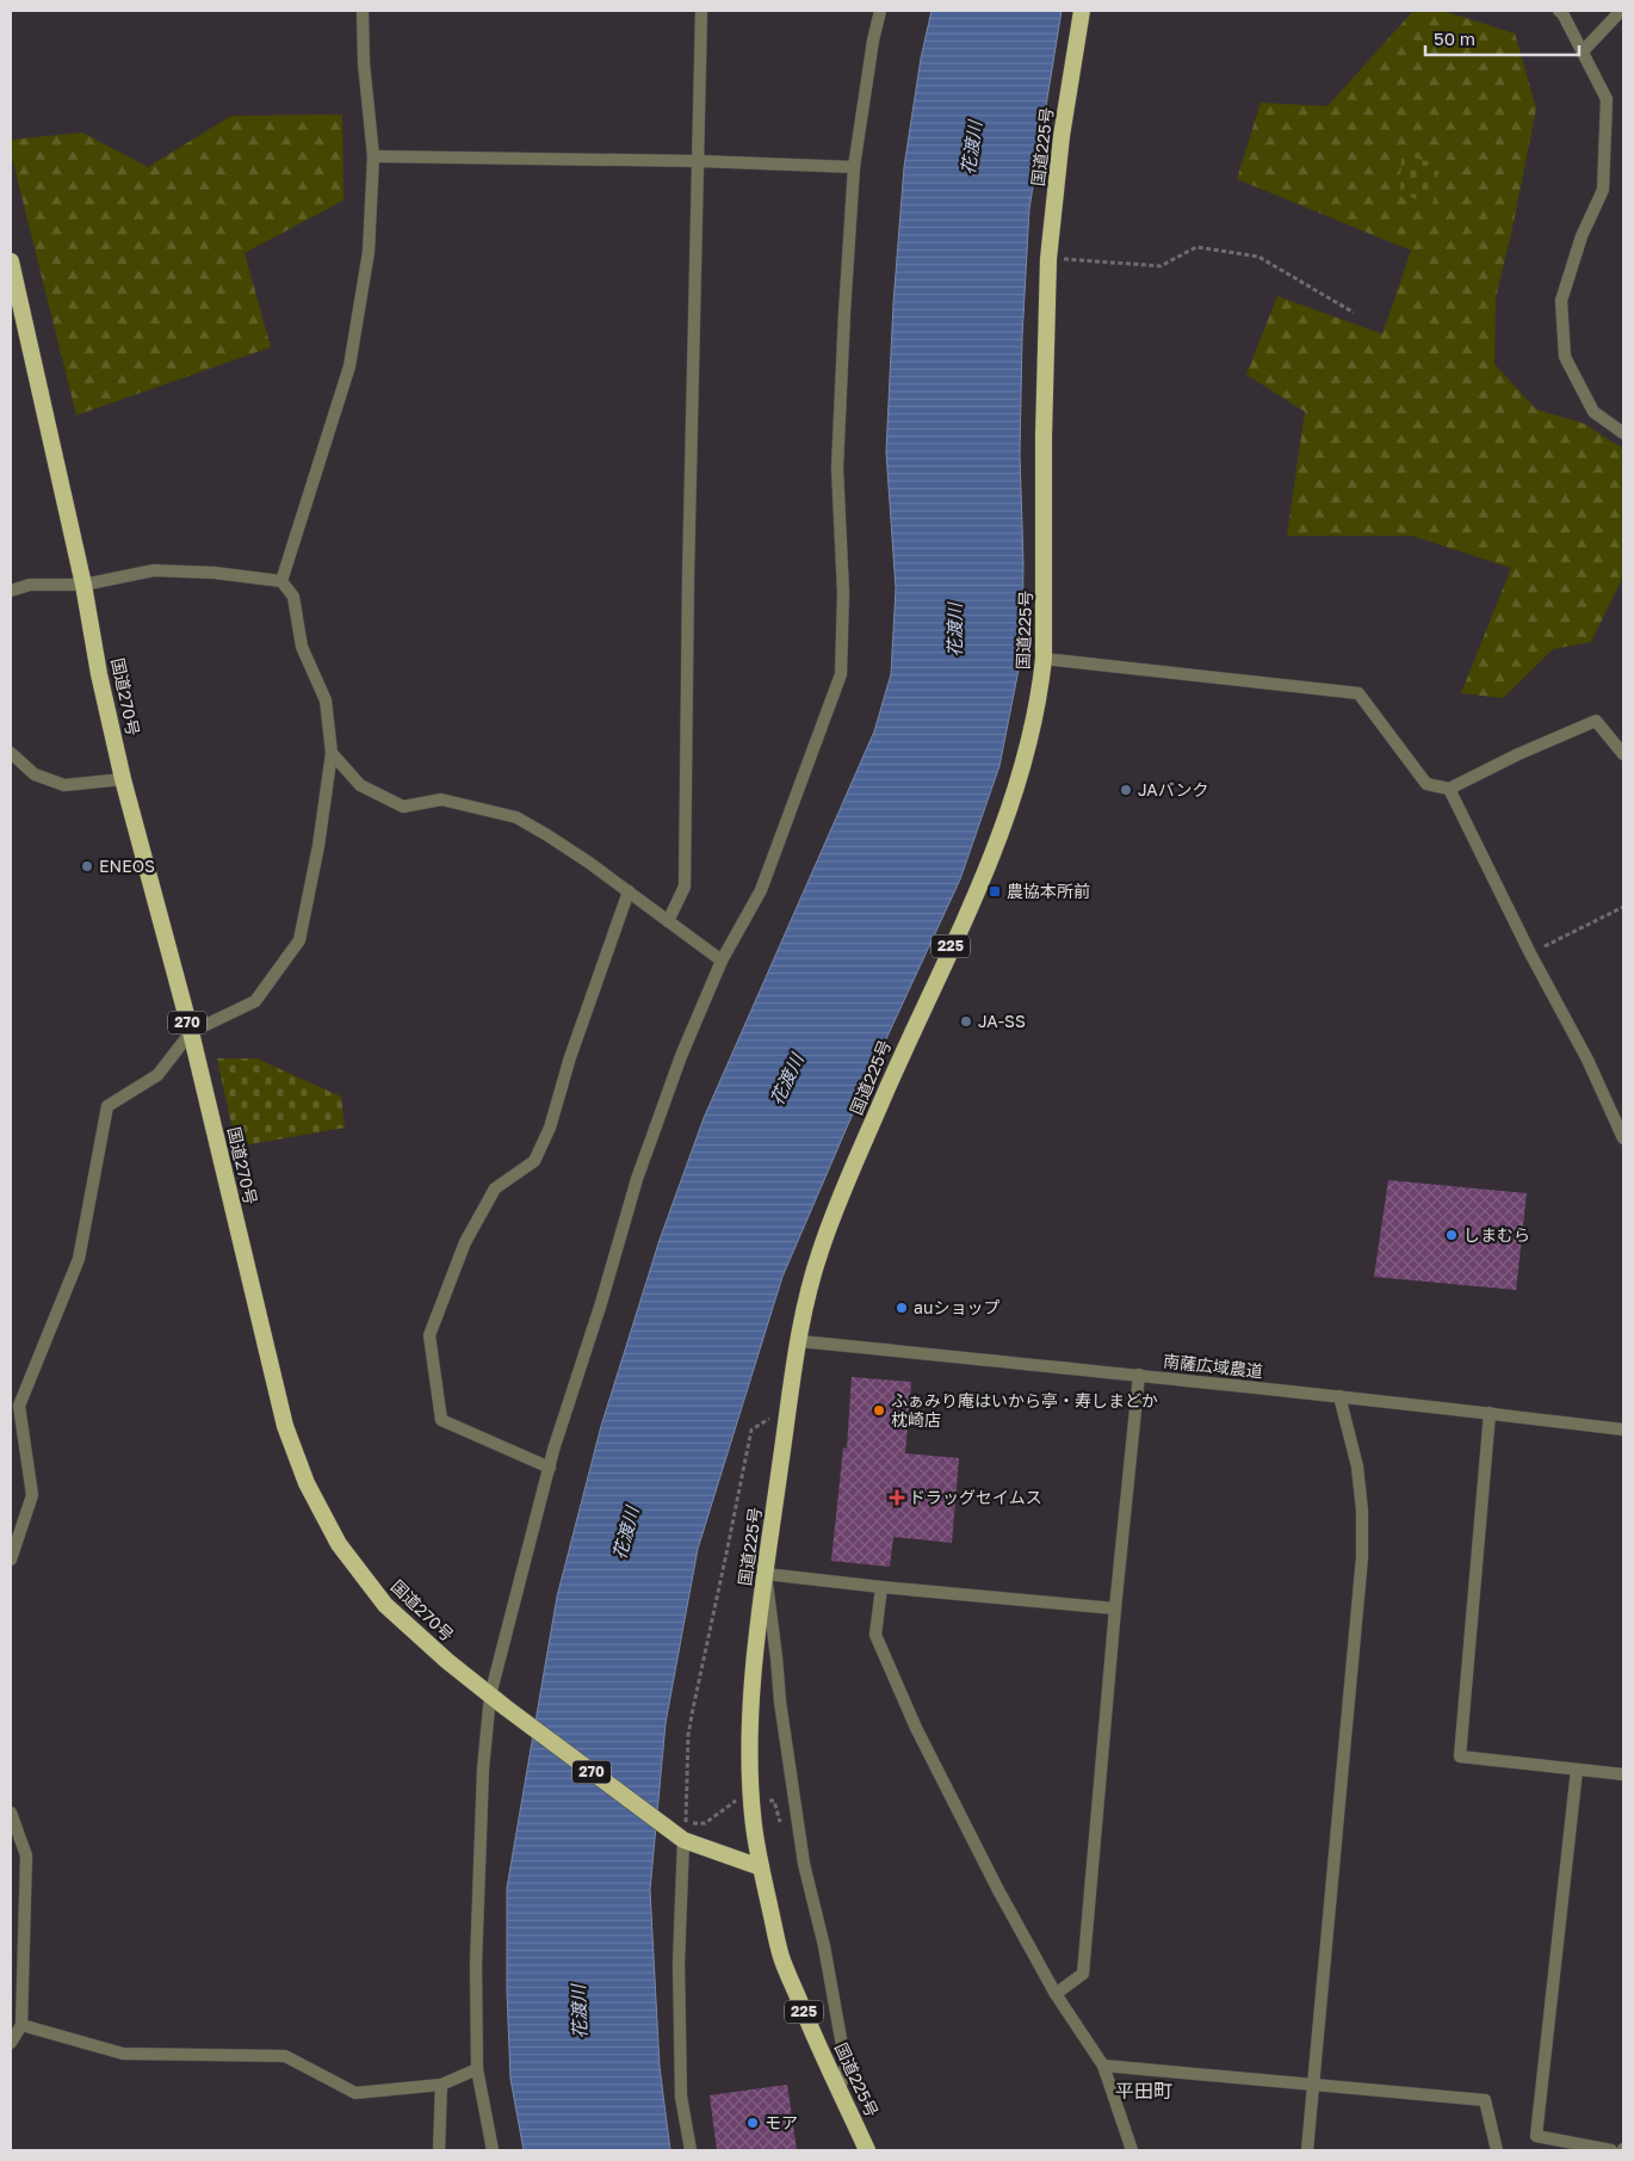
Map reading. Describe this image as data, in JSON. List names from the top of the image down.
{
  "streets": {
    "highway": [
      "国道225号",
      "国道270号",
      "225",
      "270"
    ],
    "street": ["南薩広域農道"]
  },
  "crossings": [
    ["国道225号", "国道270号"],
    ["国道225号", "南薩広域農道"]
  ],
  "districts": ["平田町"],
  "water": ["花渡川"],
  "places": {
    "other": [
      "JAバンク",
      "ENEOS",
      "JA-SS",
      "しまむら",
      "auショップ",
      "ふぁみり庵はいから亭・寿しまどか 枕崎店",
      "モア"
    ],
    "transit": ["農協本所前"],
    "health": ["ドラッグセイムス"]
  },
  "scale_bar": "50 m"
}
